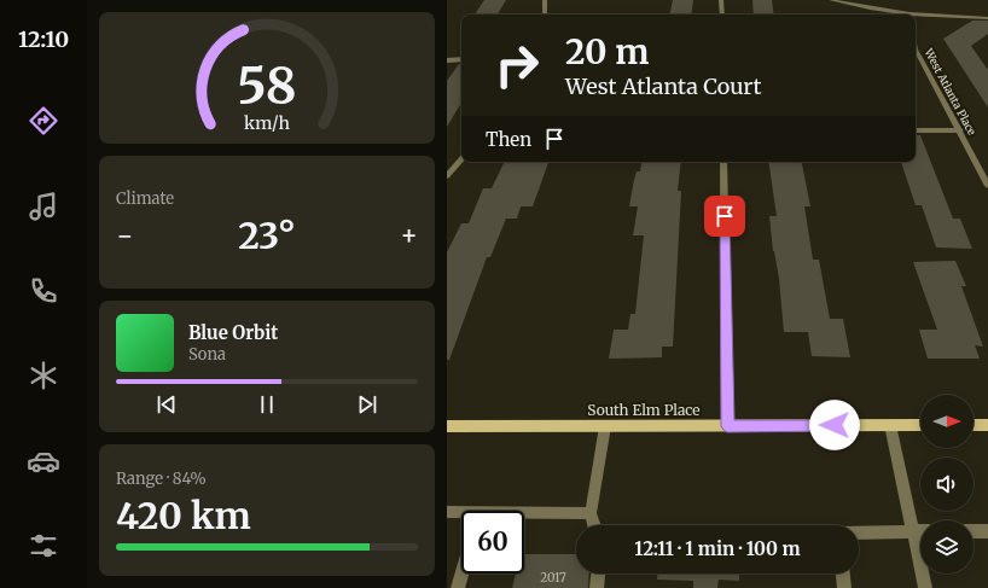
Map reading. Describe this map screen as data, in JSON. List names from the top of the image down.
{
  "streets": {
    "main road": ["South Elm Place"],
    "street": ["West Atlanta Place"]
  },
  "house_numbers": ["2017"],
  "north": "right",
  "page": {
    "tabs": "12:10",
    "turn": ["20 m", "West Atlanta Court"],
    "then": "Then",
    "tile": [
      "Climate",
      ["Range · 84%", "420 km"]
    ],
    "heat": ["−", "23°", "+"],
    "song": ["Blue Orbit", "Sona"],
    "limit": "60",
    "trip": "12:11 · 1 min · 100 m",
    "gauge": ["58", "km/h"]
  }
}
